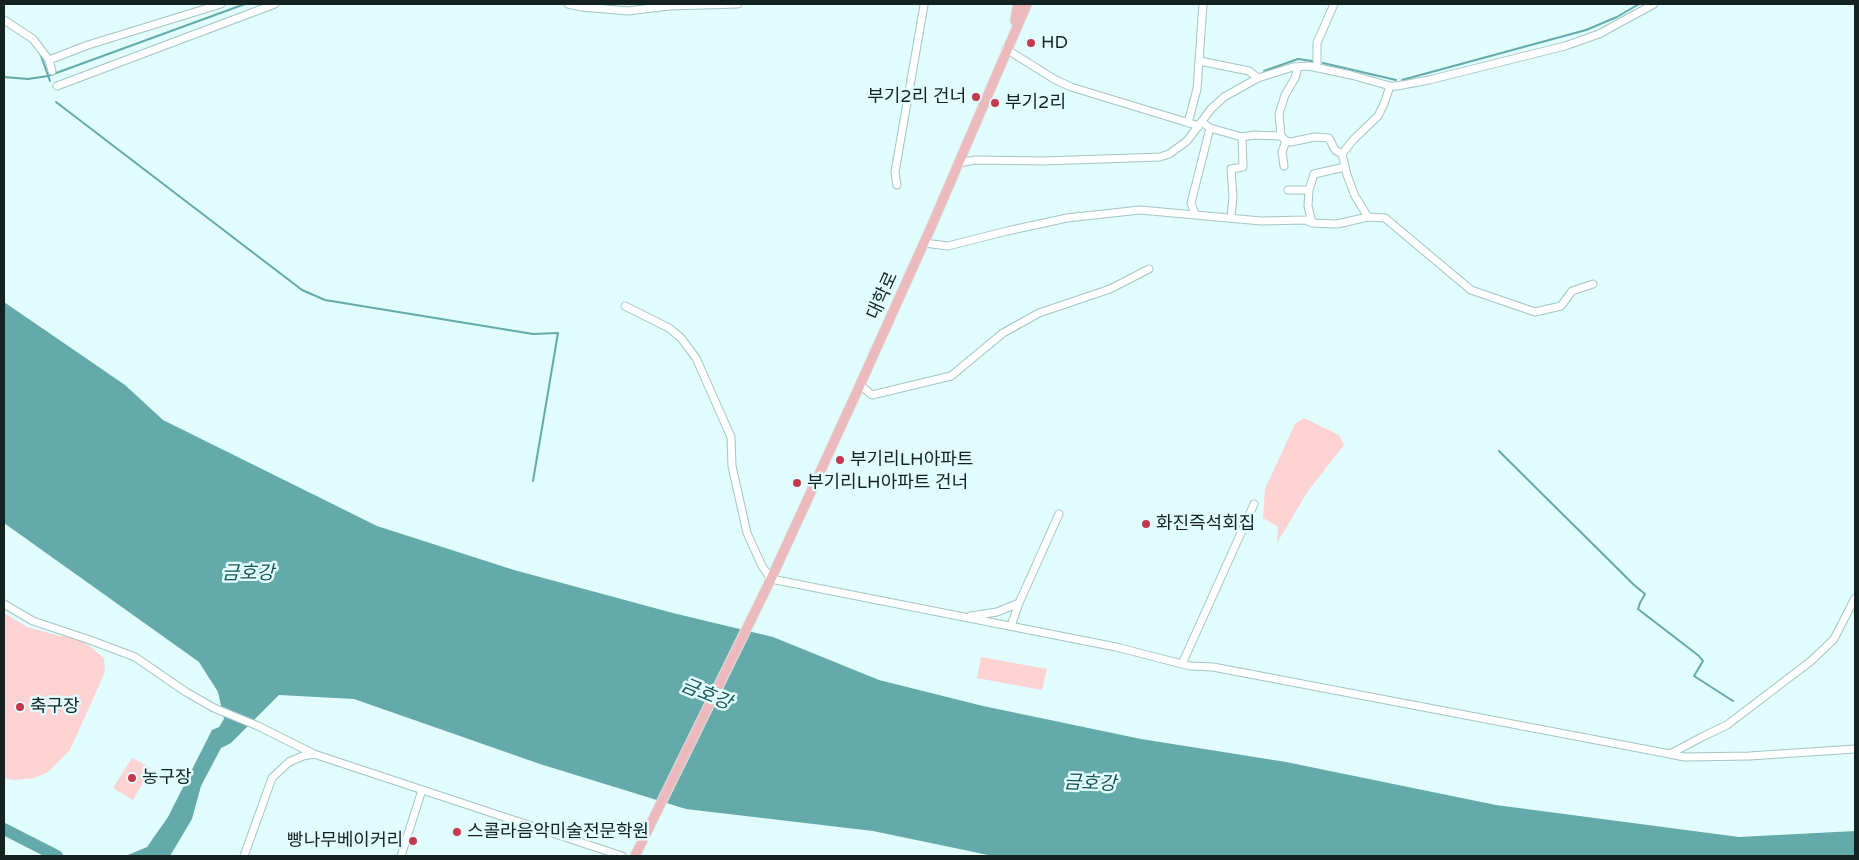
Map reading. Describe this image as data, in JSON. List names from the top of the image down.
{
  "streets": {
    "main road": ["대학로"]
  },
  "water": ["금호강"],
  "places": [
    "HD",
    "부기2리 건너",
    "부기2리",
    "부기리LH아파트",
    "부기리LH아파트 건너",
    "화진즉석회집",
    "축구장",
    "농구장",
    "스콜라음악미술전문학원",
    "빵나무베이커리"
  ]
}
